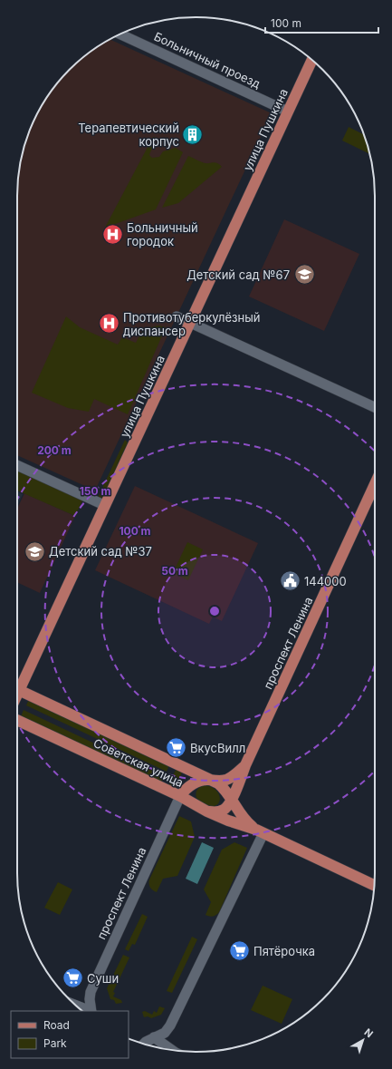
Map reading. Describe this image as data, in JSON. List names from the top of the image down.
{
  "streets": {
    "main road": ["улица Пушкина", "проспект Ленина", "Советская улица"],
    "street": ["Больничный проезд"]
  },
  "crossings": [
    ["Больничный проезд", "улица Пушкина"],
    ["проспект Ленина", "Советская улица"]
  ],
  "places": {
    "building": ["Терапевтический корпус"],
    "hospital": ["Больничный городок", "Противотуберкулёзный диспансер"],
    "school or university": ["Детский сад №67", "Детский сад №37"],
    "public building": ["144000"],
    "supermarket": ["ВкусВилл", "Пятёрочка", "Суши"]
  },
  "legend": ["Road", "Park"],
  "scale_bar": "100 m",
  "north": "top right",
  "rings": [
    "200 m",
    "150 m",
    "100 m",
    "50 m"
  ]
}
